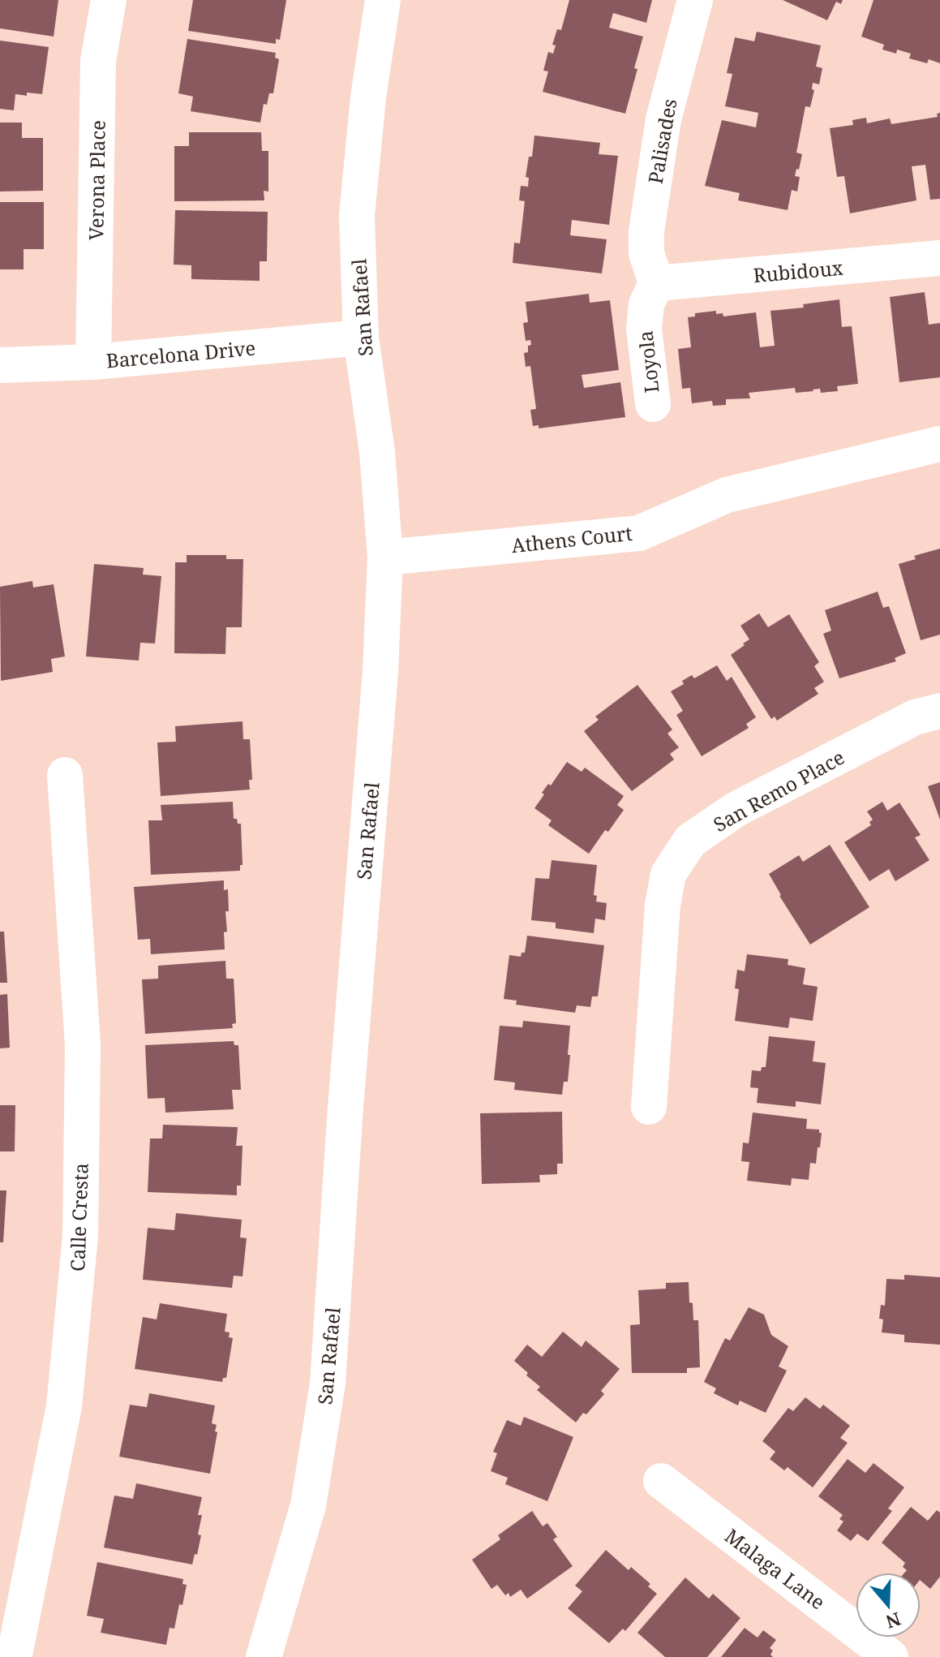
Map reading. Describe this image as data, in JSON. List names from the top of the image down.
{
  "streets": {
    "street": [
      "Palisades",
      "Verona Place",
      "Rubidoux",
      "San Rafael",
      "Barcelona Drive",
      "Loyola",
      "Athens Court",
      "San Remo Place",
      "Calle Cresta",
      "Malaga Lane"
    ]
  },
  "crossings": [
    ["Palisades", "Rubidoux"],
    ["Palisades", "Loyola"],
    ["Verona Place", "Barcelona Drive"],
    ["Rubidoux", "Loyola"],
    ["San Rafael", "Barcelona Drive"],
    ["San Rafael", "Athens Court"]
  ],
  "north": "bottom"
}
